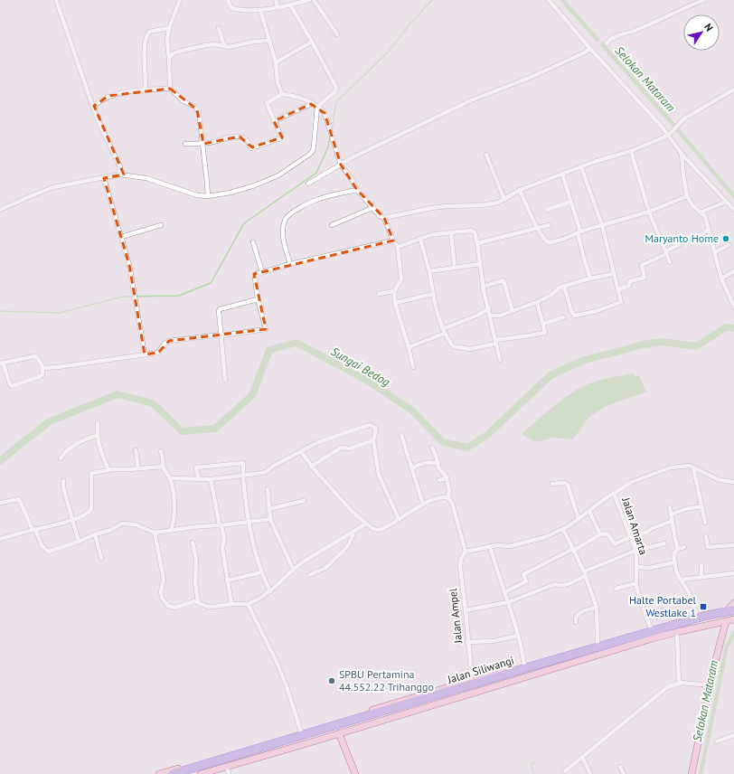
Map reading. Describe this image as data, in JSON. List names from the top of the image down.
{
  "streets": {
    "highway": ["Jalan Siliwangi"],
    "street": ["Jalan Amarta", "Jalan Ampel"]
  },
  "water": ["Selokan Mataram", "Sungai Bedog"],
  "places": {
    "other": ["Maryanto Home", "SPBU Pertamina 44.552.22 Trihanggo"],
    "transit": ["Halte Portabel Westlake 1"]
  },
  "north": "top right"
}
